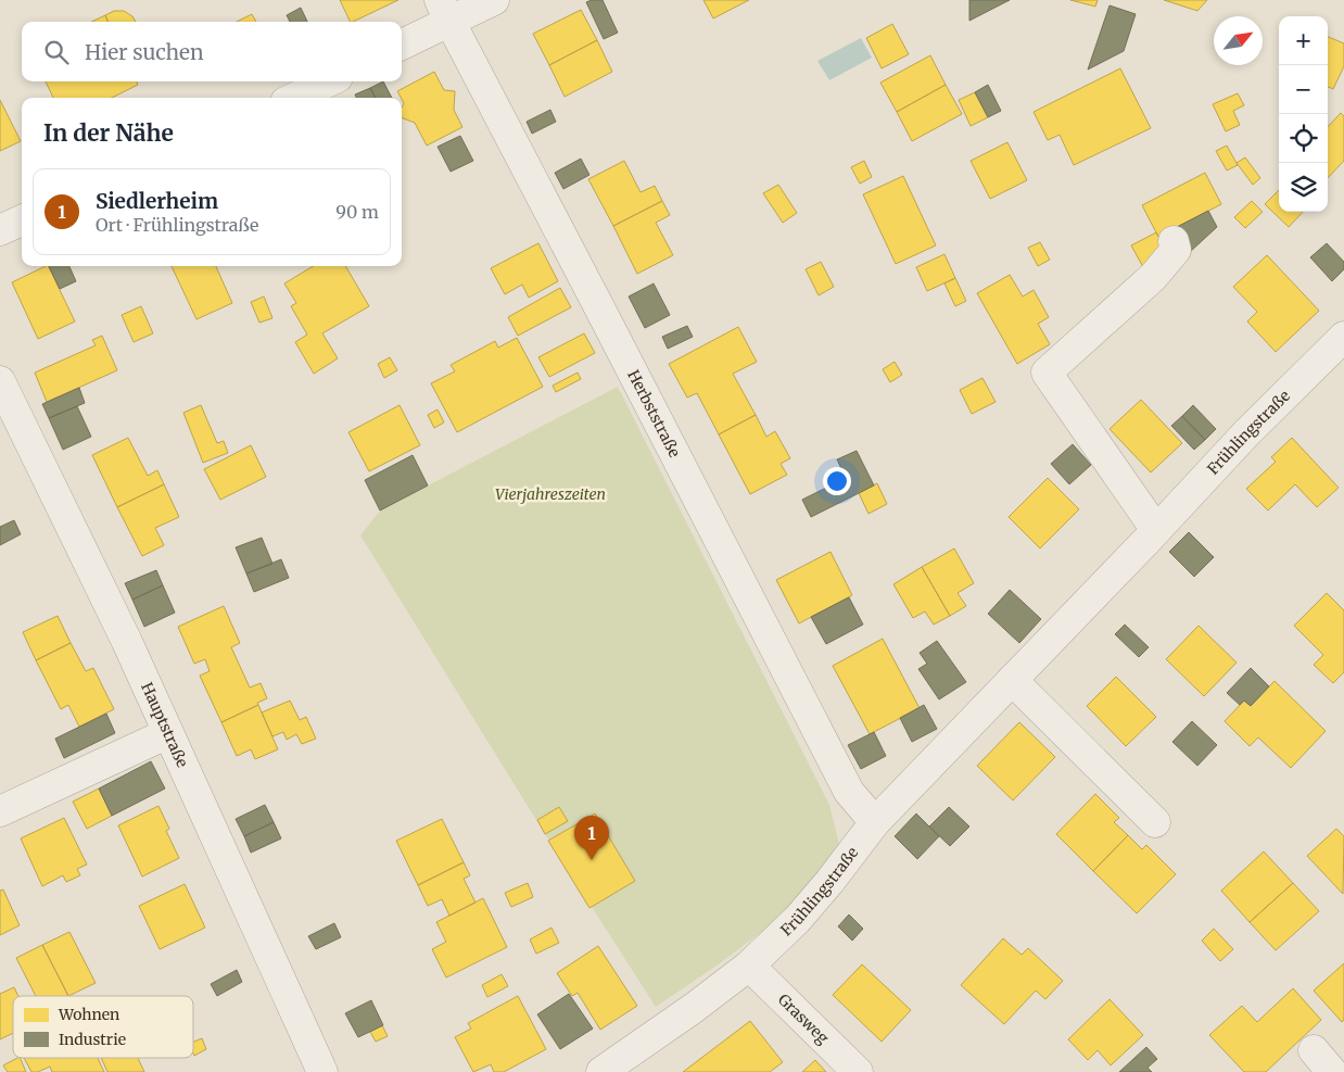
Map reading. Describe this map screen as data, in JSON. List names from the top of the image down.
{
  "streets": {
    "street": [
      "Herbststraße",
      "Frühlingstraße",
      "Hauptstraße",
      "Grasweg"
    ]
  },
  "crossings": [
    ["Herbststraße", "Frühlingstraße"],
    ["Frühlingstraße", "Grasweg"]
  ],
  "parks": ["Vierjahreszeiten"],
  "legend": ["Wohnen", "Industrie"],
  "north": "top right",
  "page": {
    "map_buttons": ["+", "−"],
    "search": "Hier suchen",
    "heading": "In der Nähe",
    "list": [
      {
        "mark": "1",
        "name": "Siedlerheim",
        "note": "Ort · Frühlingstraße",
        "value": "90 m"
      }
    ],
    "pins": "1"
  }
}
